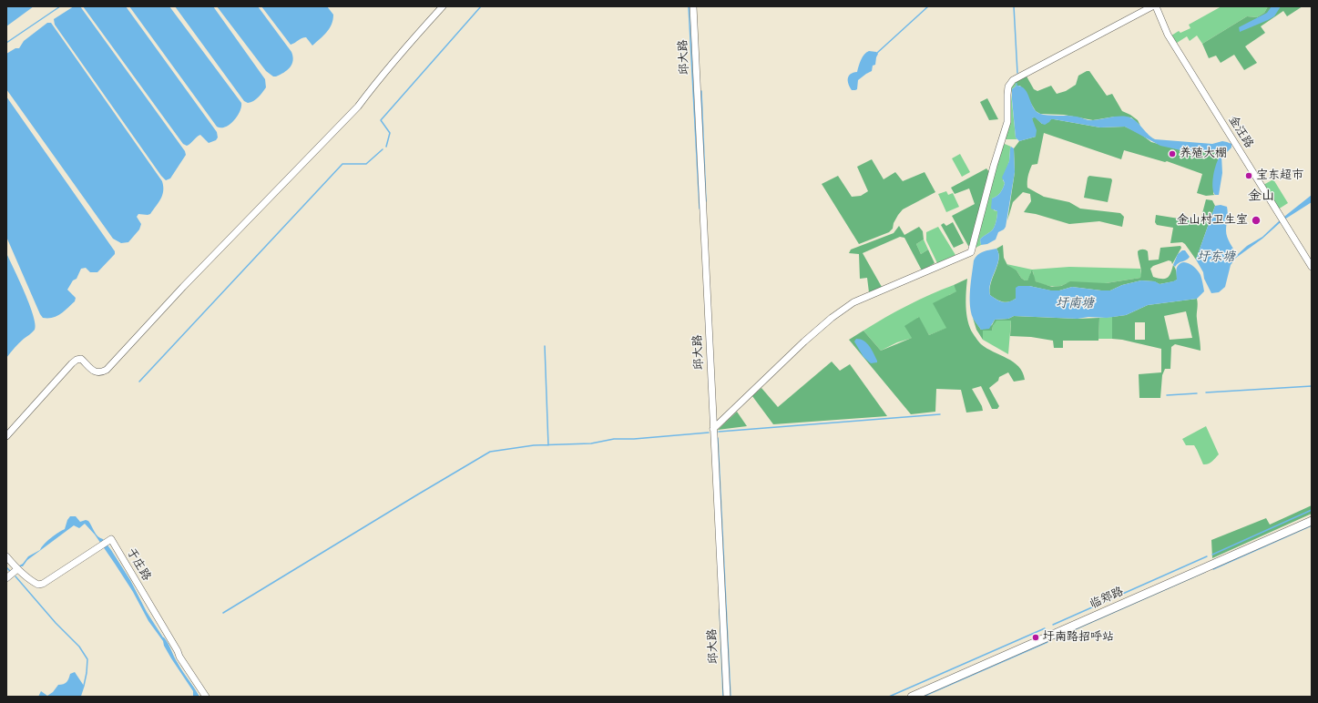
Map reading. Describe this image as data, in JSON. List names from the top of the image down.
{
  "streets": {
    "main road": ["临郑路"],
    "street": ["邱大路", "金汪路", "于庄路"]
  },
  "districts": ["金山"],
  "water": ["圩东塘", "圩南塘"],
  "places": [
    "养殖大棚",
    "宝东超市",
    "金山村卫生室",
    "圩南路招呼站"
  ]
}
